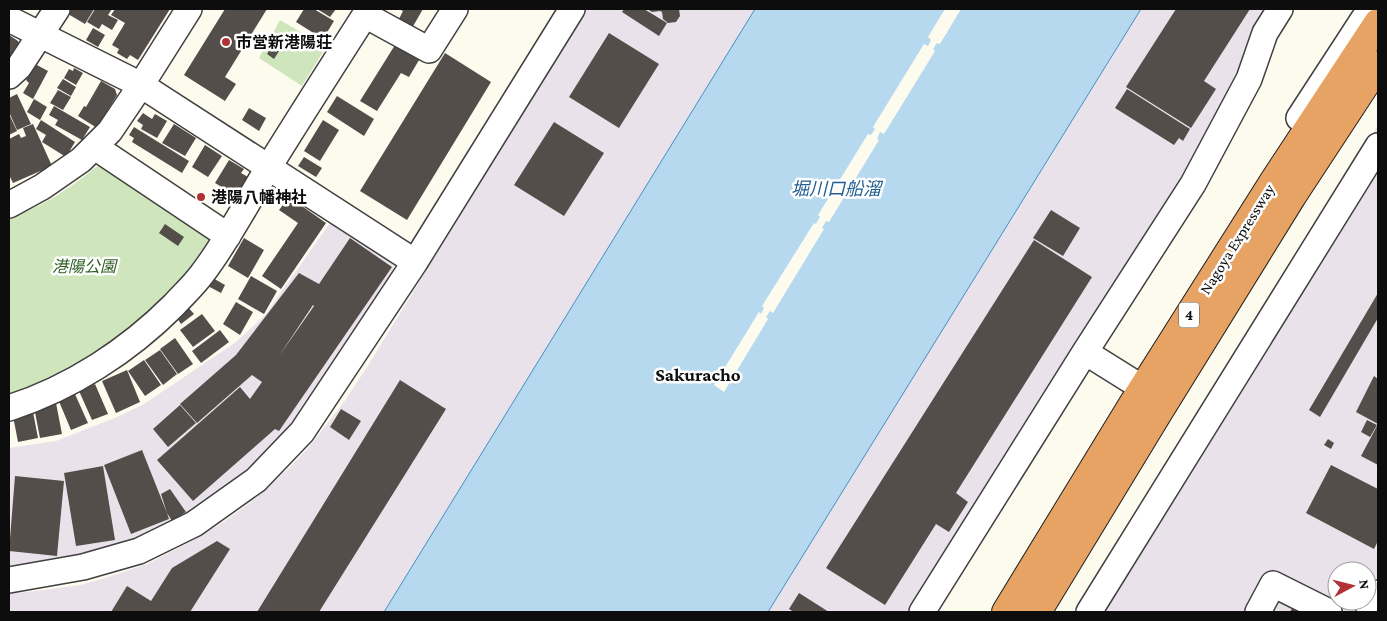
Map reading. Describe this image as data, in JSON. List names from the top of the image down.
{
  "streets": {
    "highway": ["Nagoya Expressway", "4"]
  },
  "districts": ["Sakuracho"],
  "water": ["堀川口船溜"],
  "parks": ["港陽公園"],
  "places": ["市営新港陽荘", "港陽八幡神社"],
  "north": "right"
}
